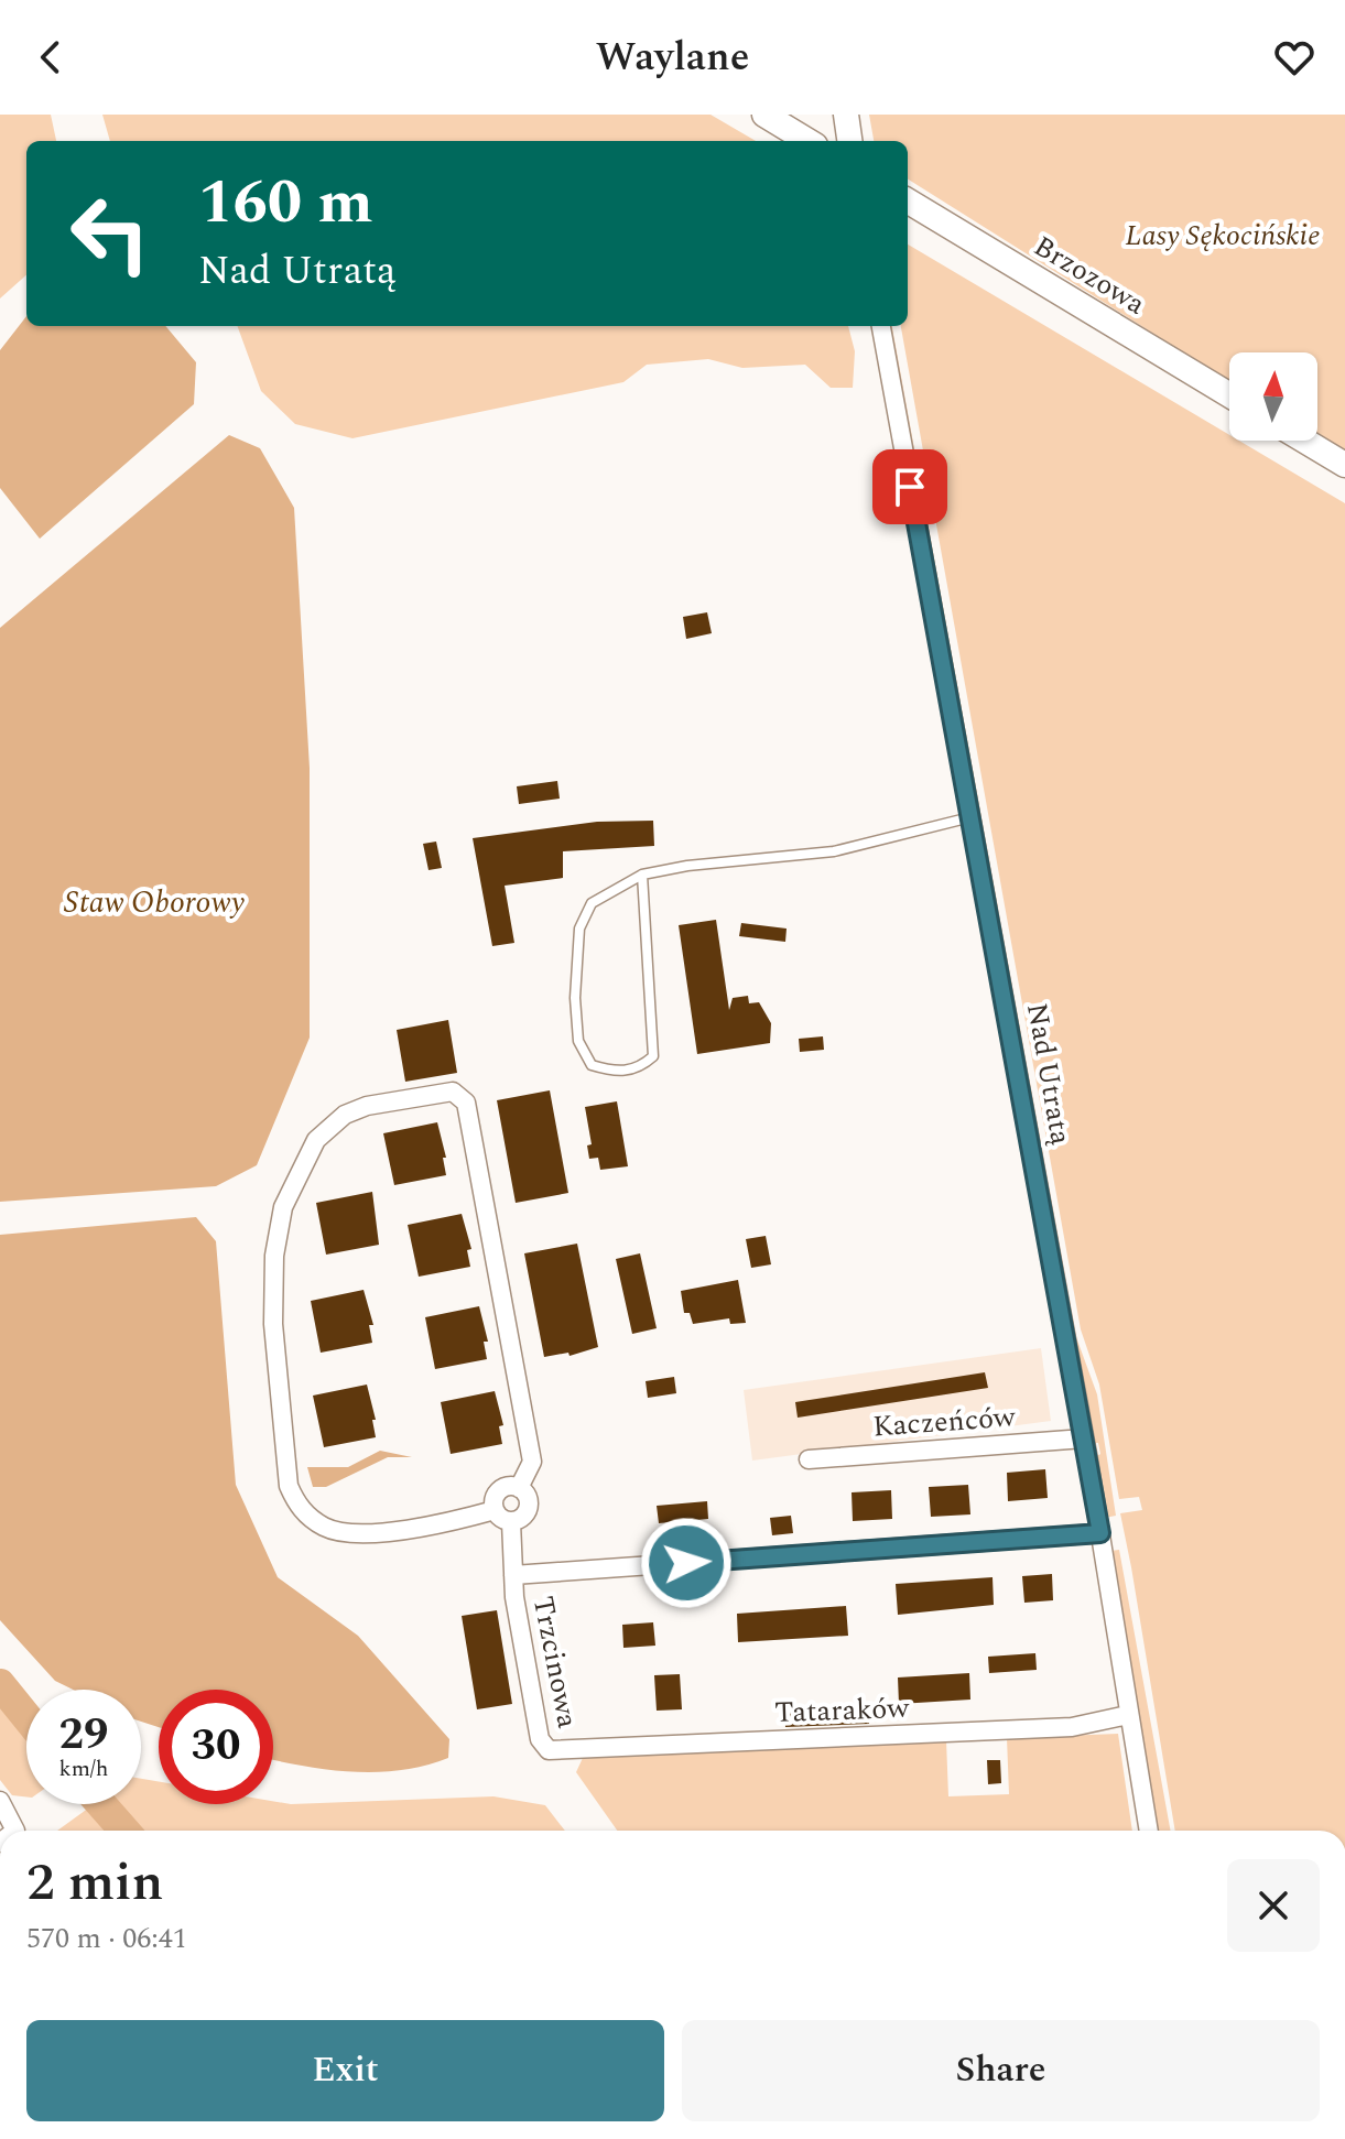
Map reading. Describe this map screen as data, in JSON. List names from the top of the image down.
{
  "streets": {
    "street": [
      "Brzozowa",
      "Nad Utratą",
      "Kaczeńców",
      "Trzcinowa",
      "Tataraków"
    ]
  },
  "crossings": [
    ["Nad Utratą", "Kaczeńców"],
    ["Nad Utratą", "Tataraków"],
    ["Trzcinowa", "Tataraków"]
  ],
  "water": ["Staw Oborowy"],
  "parks": ["Lasy Sękocińskie"],
  "north": "top",
  "page": {
    "header": "Waylane",
    "turn": ["160 m", "Nad Utratą"],
    "speed": "29 km/h",
    "limit": "30",
    "heading": ["2 min", "570 m · 06:41"],
    "buttons": ["Exit", "Share"]
  }
}
